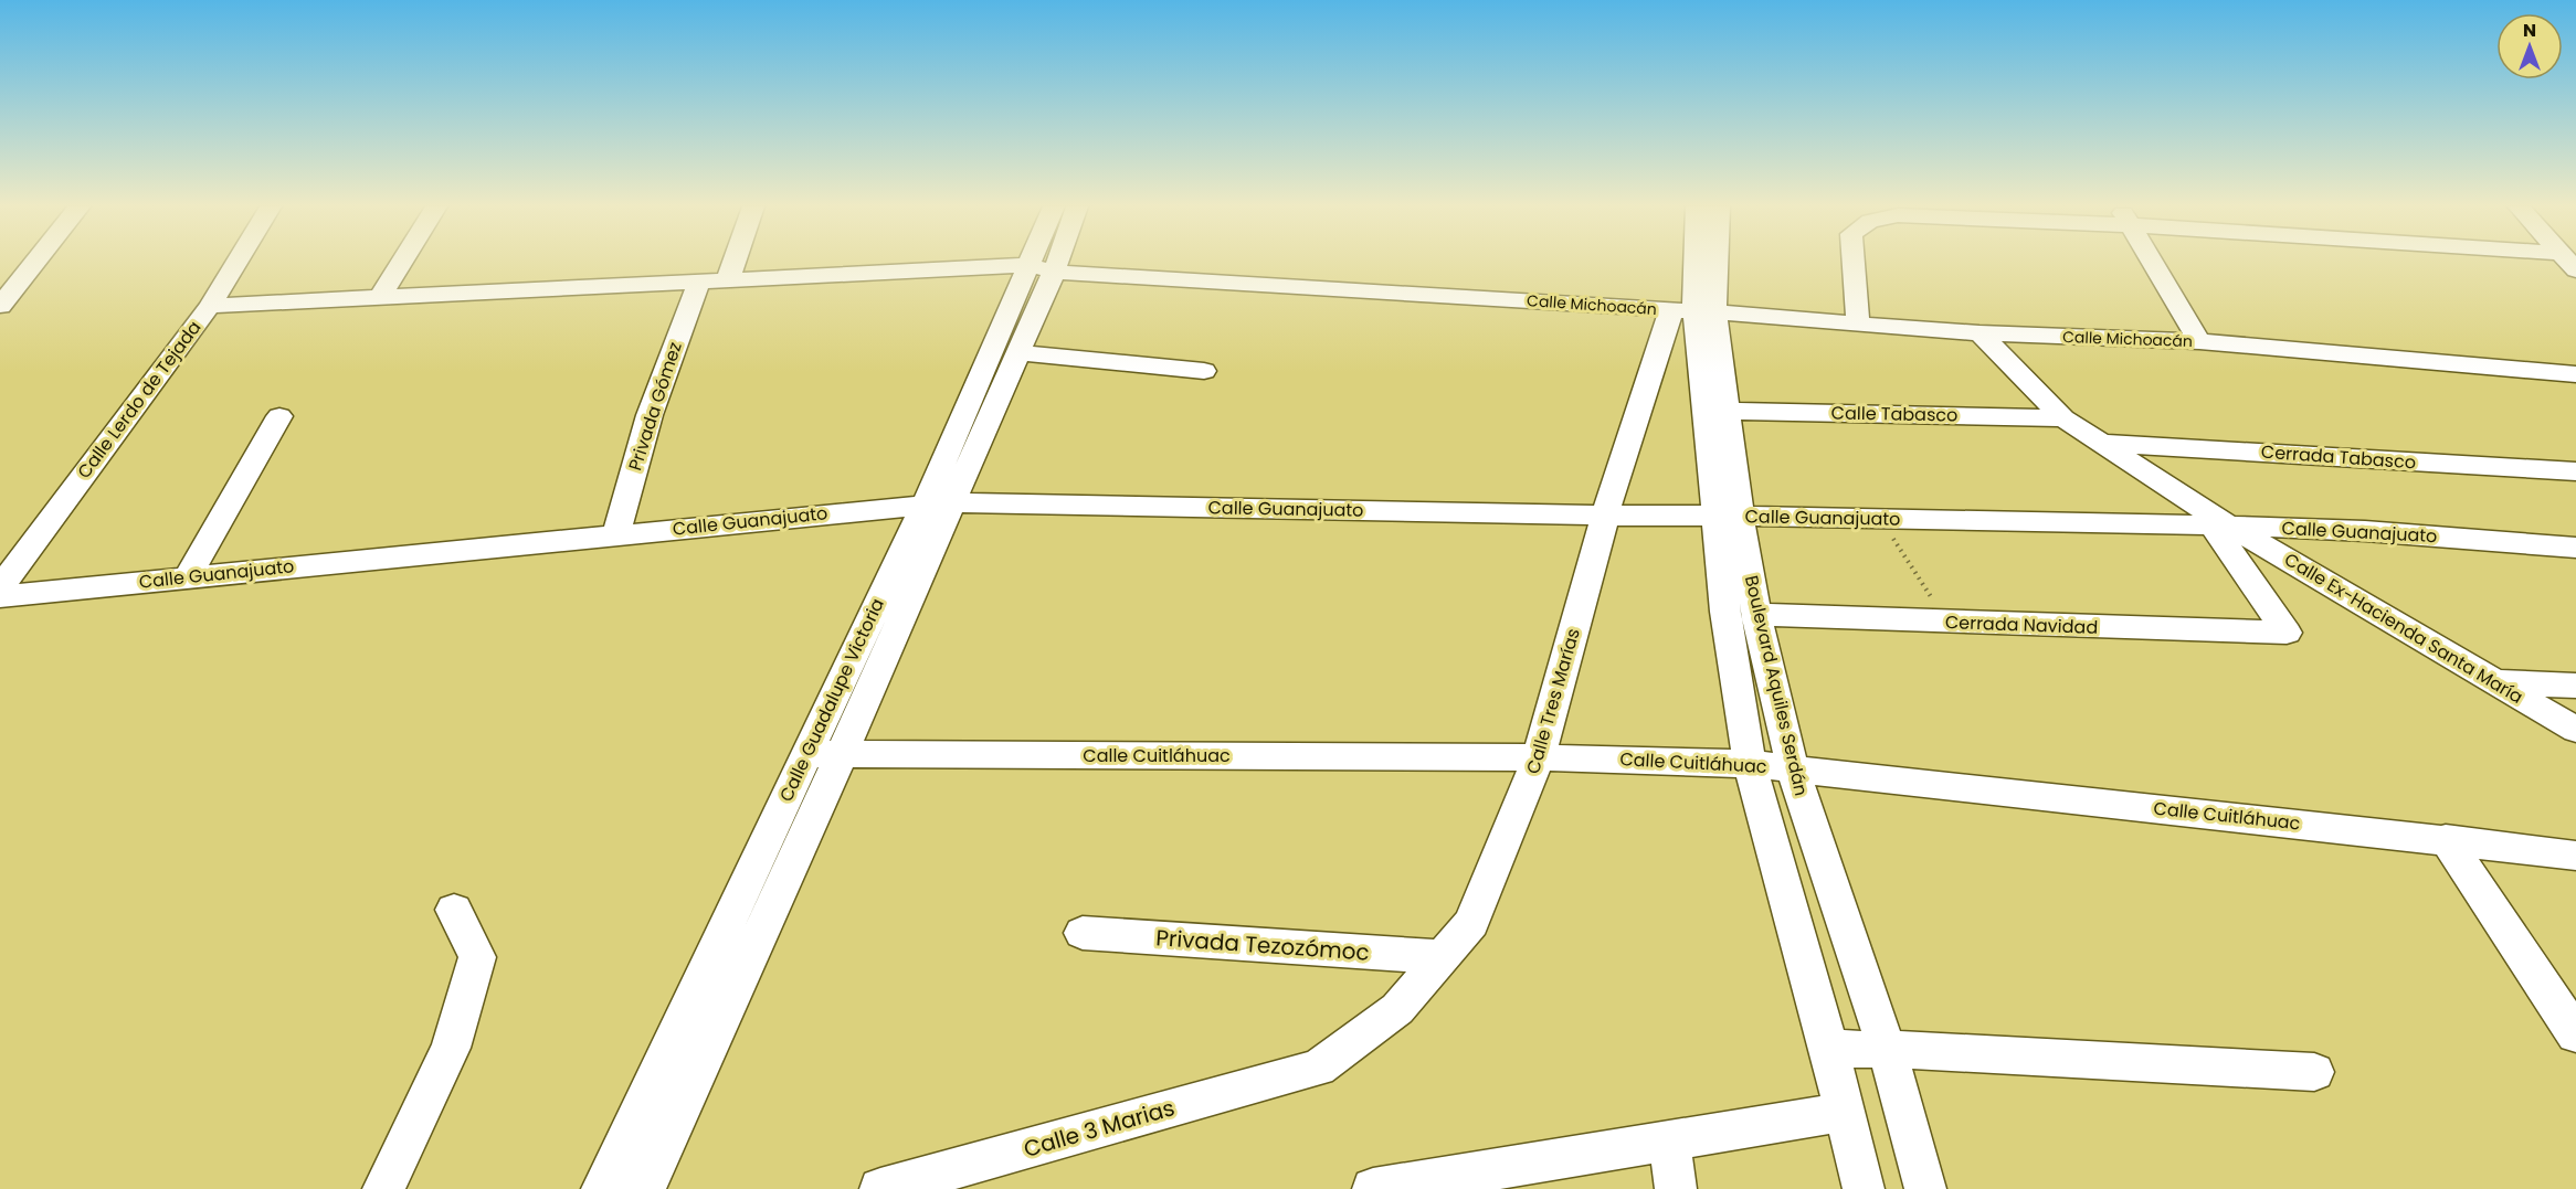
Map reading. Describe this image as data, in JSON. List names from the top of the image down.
{
  "streets": {
    "street": [
      "Calle Michoacán",
      "Calle Lerdo de Tejada",
      "Privada Gómez",
      "Calle Tabasco",
      "Cerrada Tabasco",
      "Calle Guanajuato",
      "Cerrada Navidad",
      "Calle Ex-Hacienda Santa María",
      "Boulevard Aquiles Serdán",
      "Calle Guadalupe Victoria",
      "Calle Tres Marías",
      "Calle Cuitláhuac",
      "Privada Tezozómoc",
      "Calle 3 Marias"
    ]
  },
  "crossings": [
    ["Calle Michoacán", "Calle Lerdo de Tejada"],
    ["Calle Michoacán", "Privada Gómez"],
    ["Calle Michoacán", "Calle Ex-Hacienda Santa María"],
    ["Calle Michoacán", "Boulevard Aquiles Serdán"],
    ["Calle Michoacán", "Calle Guadalupe Victoria"],
    ["Calle Michoacán", "Calle Tres Marías"],
    ["Privada Gómez", "Calle Guanajuato"],
    ["Calle Tabasco", "Calle Ex-Hacienda Santa María"],
    ["Calle Tabasco", "Boulevard Aquiles Serdán"],
    ["Cerrada Tabasco", "Calle Ex-Hacienda Santa María"],
    ["Calle Guanajuato", "Cerrada Navidad"],
    ["Calle Guanajuato", "Calle Ex-Hacienda Santa María"],
    ["Calle Guanajuato", "Boulevard Aquiles Serdán"],
    ["Calle Guanajuato", "Calle Guadalupe Victoria"],
    ["Calle Guanajuato", "Calle Tres Marías"],
    ["Cerrada Navidad", "Calle Ex-Hacienda Santa María"],
    ["Cerrada Navidad", "Boulevard Aquiles Serdán"],
    ["Boulevard Aquiles Serdán", "Calle Tres Marías"],
    ["Boulevard Aquiles Serdán", "Calle Cuitláhuac"],
    ["Calle Guadalupe Victoria", "Calle Cuitláhuac"],
    ["Calle Tres Marías", "Calle Cuitláhuac"],
    ["Calle Tres Marías", "Privada Tezozómoc"],
    ["Calle Tres Marías", "Calle 3 Marias"]
  ],
  "north": "top"
}
